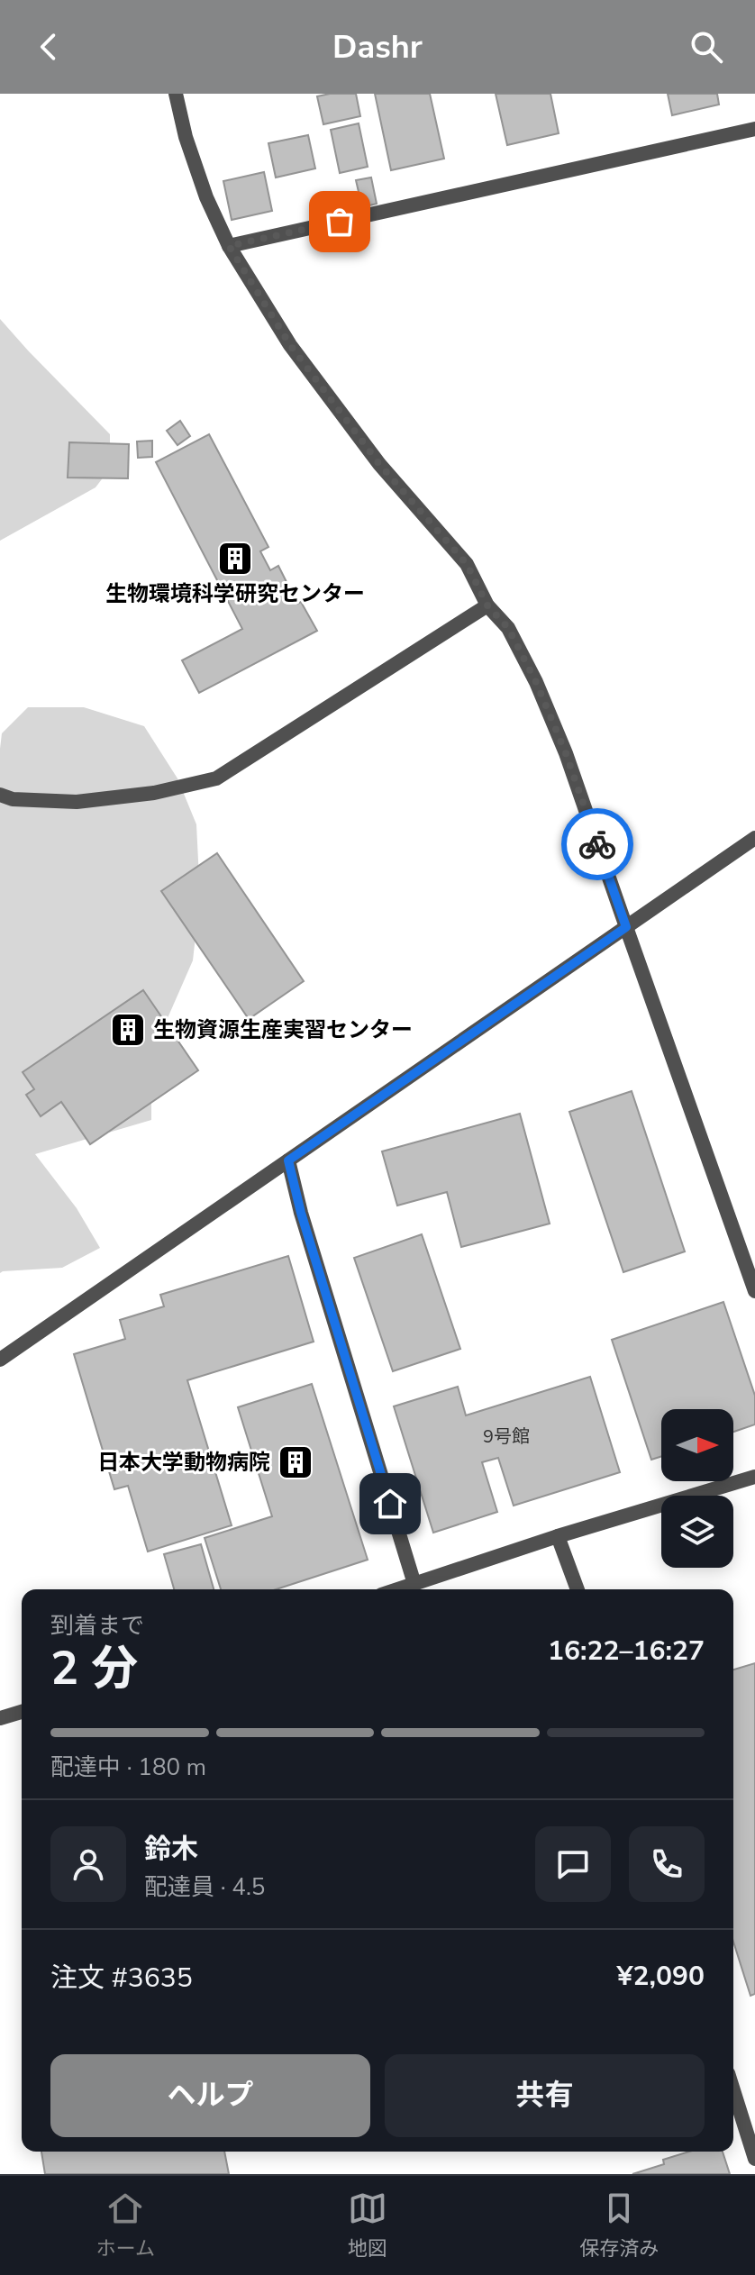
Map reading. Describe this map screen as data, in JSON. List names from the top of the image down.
{
  "places": {
    "building": ["生物環境科学研究センター", "生物資源生産実習センター", "日本大学動物病院"]
  },
  "house_numbers": ["9号館"],
  "north": "right",
  "page": {
    "header": "Dashr",
    "heading": ["2 分", "到着まで", "16:22–16:27"],
    "panel": [
      "鈴木",
      "配達員 · 4.5",
      "注文 #3635",
      "¥2,090"
    ],
    "bar": "配達中 · 180 m",
    "buttons": ["ヘルプ", "共有"],
    "tabs": ["ホーム", "地図", "保存済み"]
  }
}
